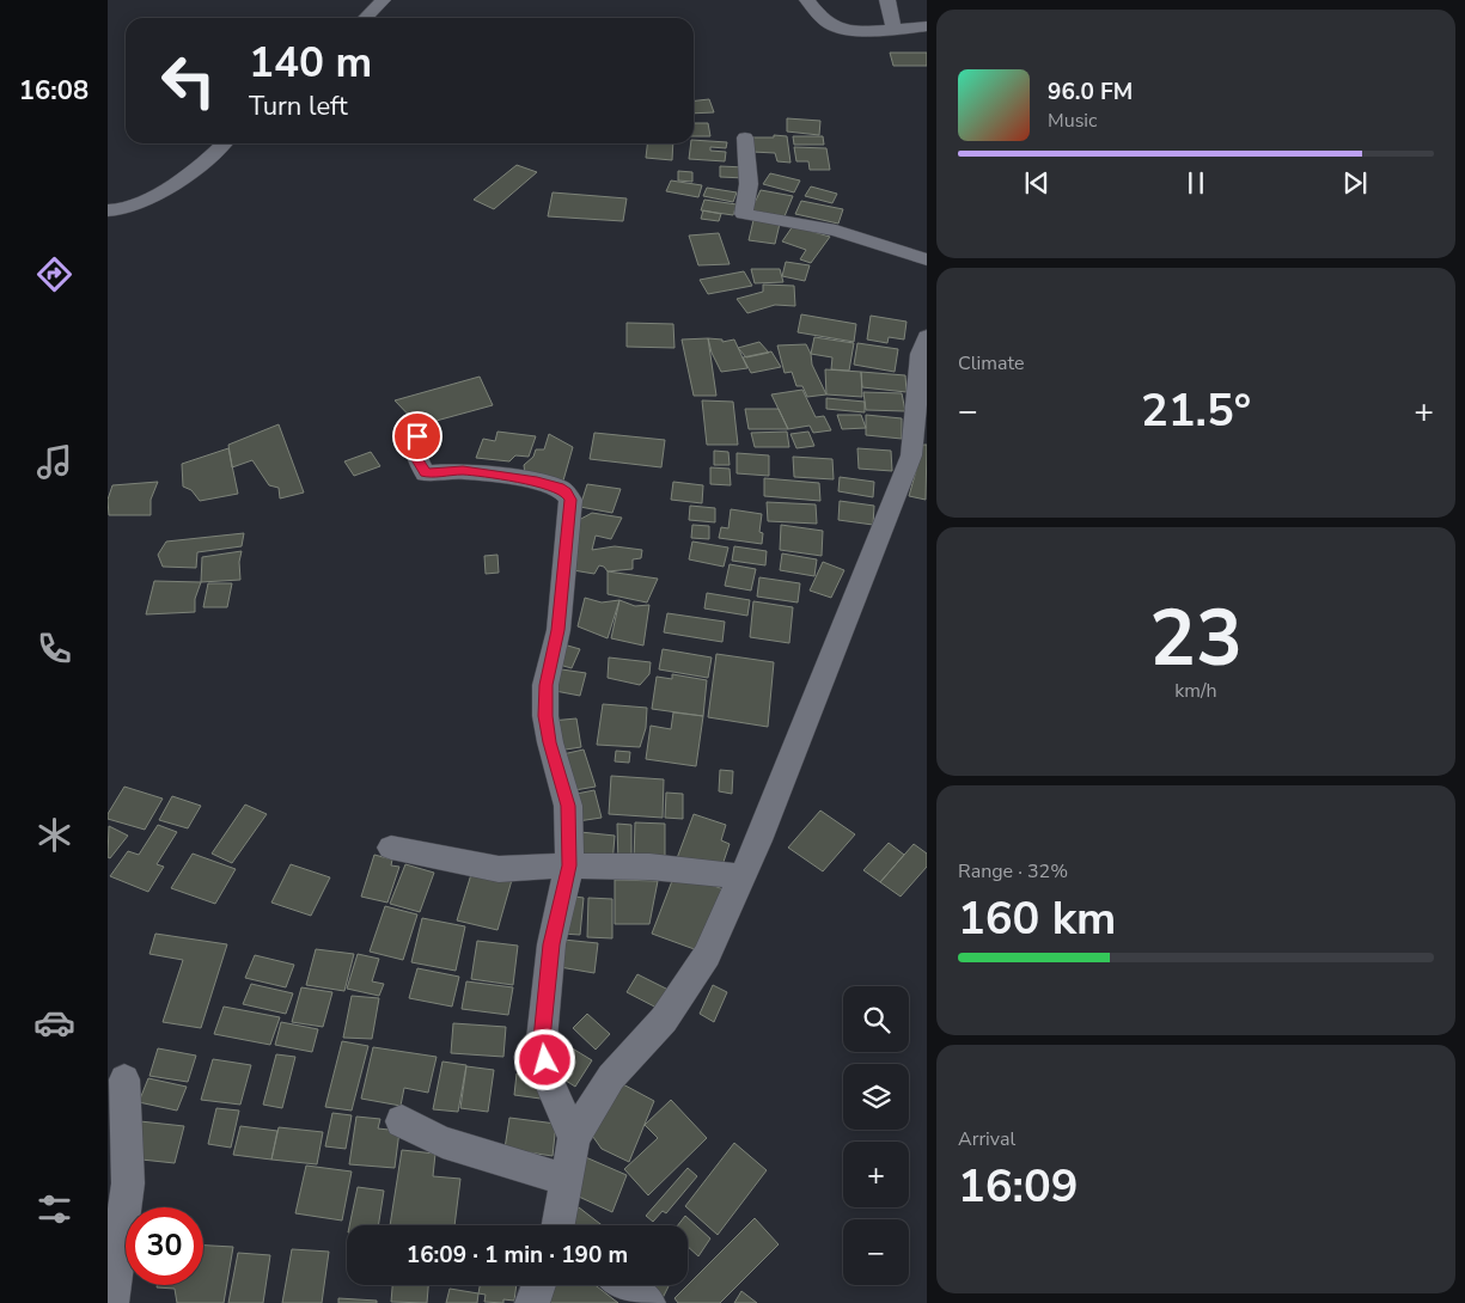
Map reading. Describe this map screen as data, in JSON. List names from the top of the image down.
{
  "page": {
    "tabs": "16:08",
    "turn": ["140 m", "Turn left"],
    "song": ["96.0 FM", "Music"],
    "tile": [
      "Climate",
      ["23", "km/h"],
      ["Range · 32%", "160 km"],
      ["Arrival", "16:09"]
    ],
    "heat": ["−", "21.5°", "+"],
    "map_buttons": ["+", "−"],
    "limit": "30",
    "trip": "16:09 · 1 min · 190 m"
  }
}
